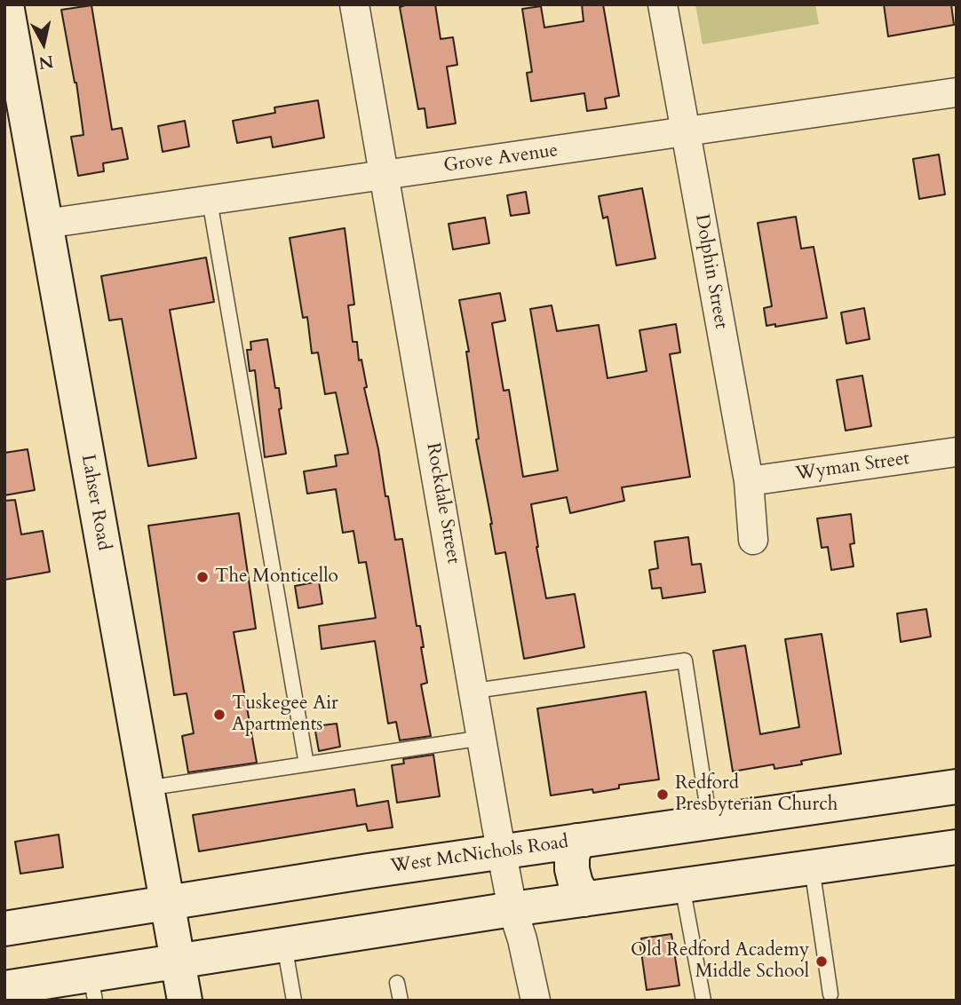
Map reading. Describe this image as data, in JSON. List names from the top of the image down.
{
  "streets": {
    "main road": ["Lahser Road", "West McNichols Road"],
    "street": [
      "Grove Avenue",
      "Dolphin Street",
      "Wyman Street",
      "Rockdale Street"
    ]
  },
  "crossings": [
    ["Grove Avenue", "Dolphin Street"],
    ["Grove Avenue", "Lahser Road"],
    ["Grove Avenue", "Rockdale Street"],
    ["Dolphin Street", "Wyman Street"],
    ["Lahser Road", "West McNichols Road"],
    ["Rockdale Street", "West McNichols Road"]
  ],
  "places": [
    "The Monticello",
    "Tuskegee Air Apartments",
    "Redford Presbyterian Church",
    "Old Redford Academy Middle School"
  ],
  "north": "bottom"
}
